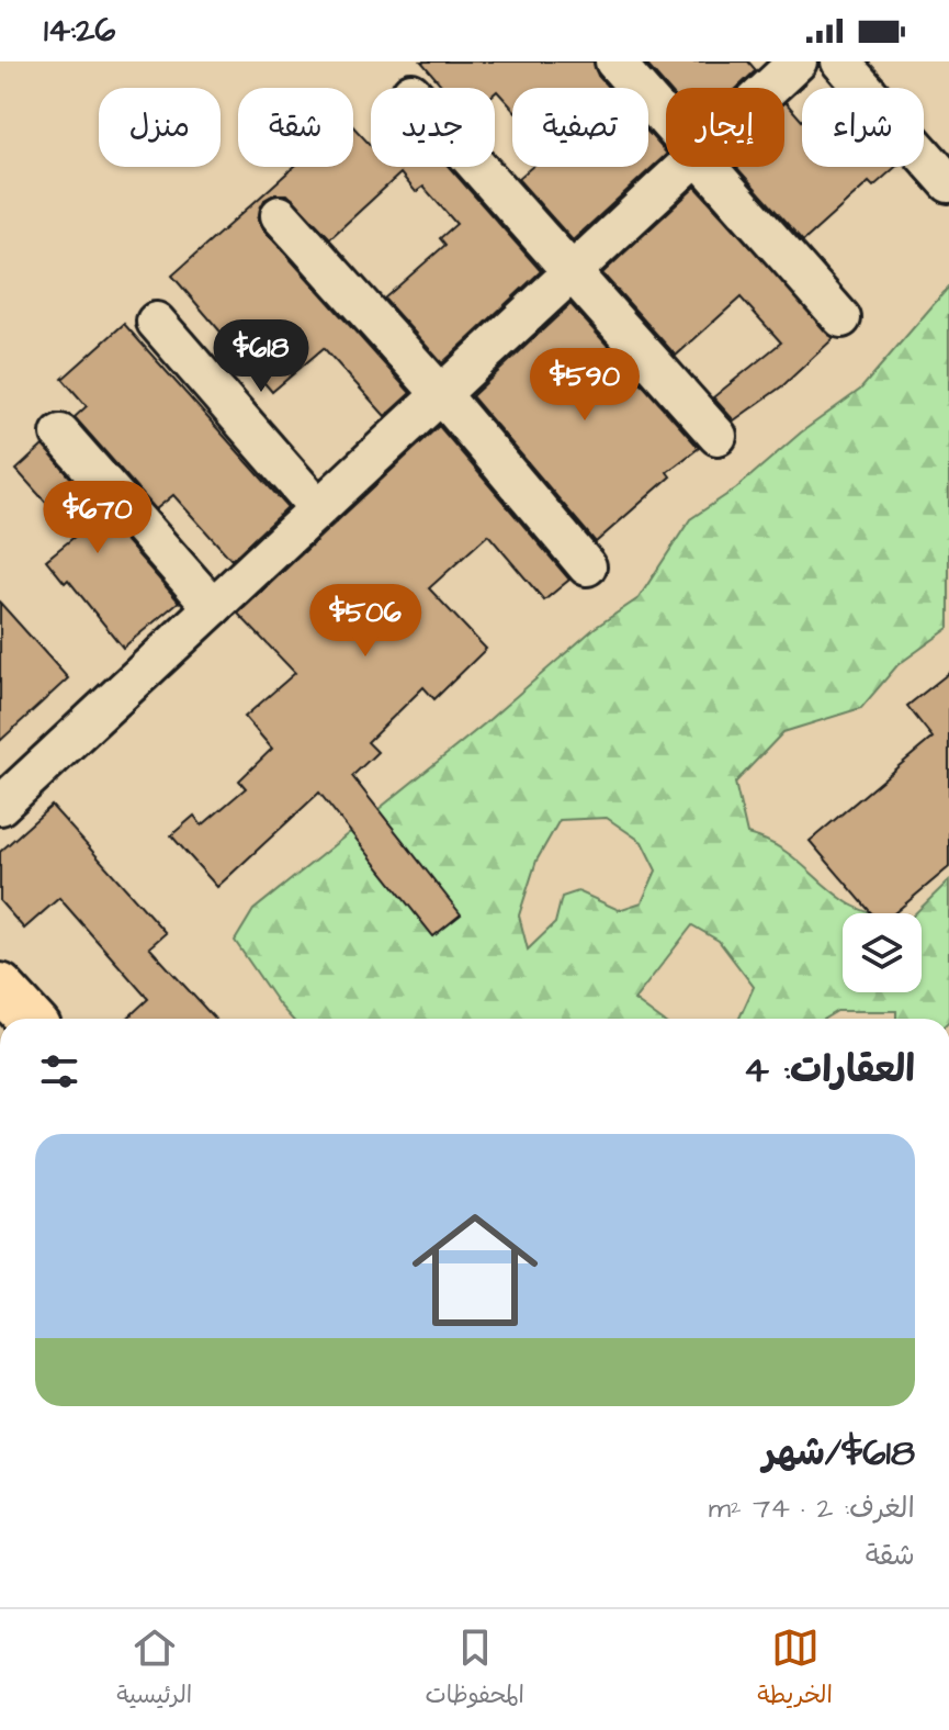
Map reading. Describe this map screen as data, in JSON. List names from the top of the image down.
{
  "page": {
    "status": "14:26",
    "chip": [
      "شراء",
      "إيجار",
      "تصفية",
      "جديد",
      "شقة",
      "منزل"
    ],
    "price": [
      "$618",
      "$590",
      "$670",
      "$506"
    ],
    "heading": "العقارات: 4",
    "list": [
      {
        "name": "$618/شهر",
        "note": "الغرف: 2 · 74 m² · شقة"
      }
    ],
    "tabs": ["الخريطة", "المحفوظات", "الرئيسية"]
  }
}
